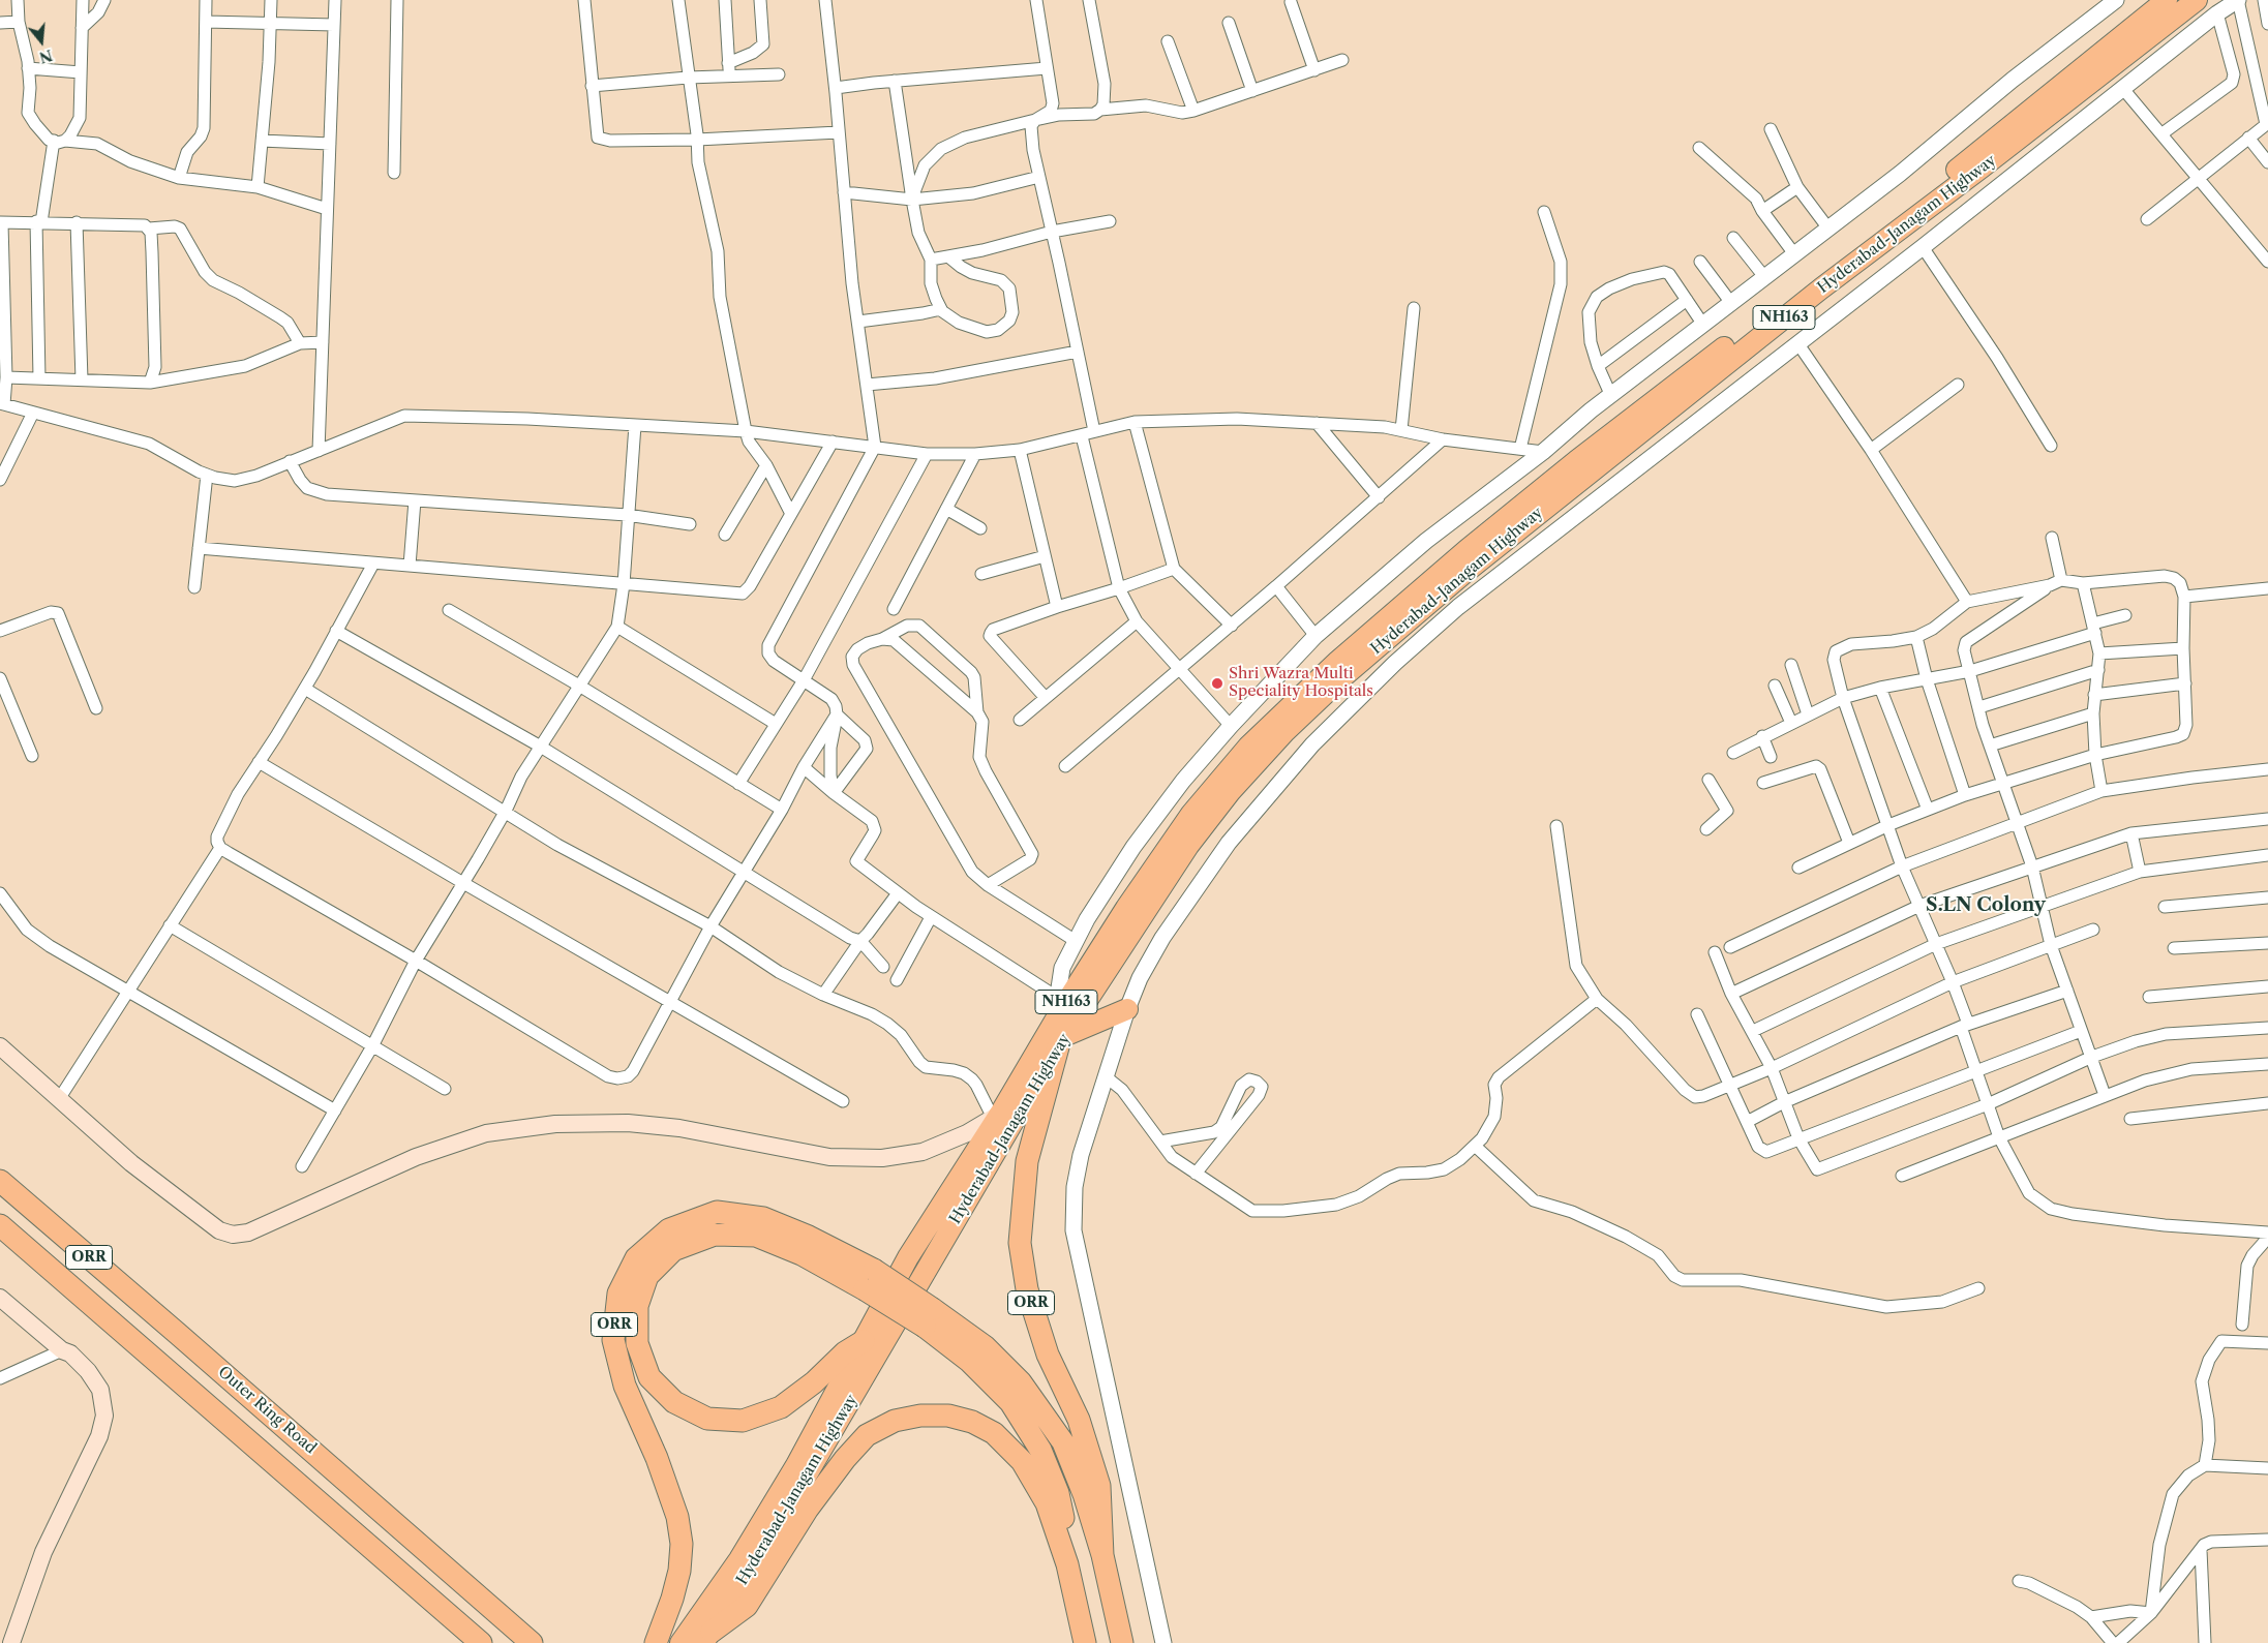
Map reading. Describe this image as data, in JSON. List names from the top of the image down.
{
  "streets": {
    "highway": [
      "Hyderabad-Janagam Highway",
      "NH163",
      "ORR",
      "Outer Ring Road"
    ]
  },
  "crossings": [
    ["Hyderabad-Janagam Highway", "ORR"]
  ],
  "districts": ["S.LN Colony"],
  "places": ["Shri Wazra Multi Speciality Hospitals"],
  "north": "bottom"
}
